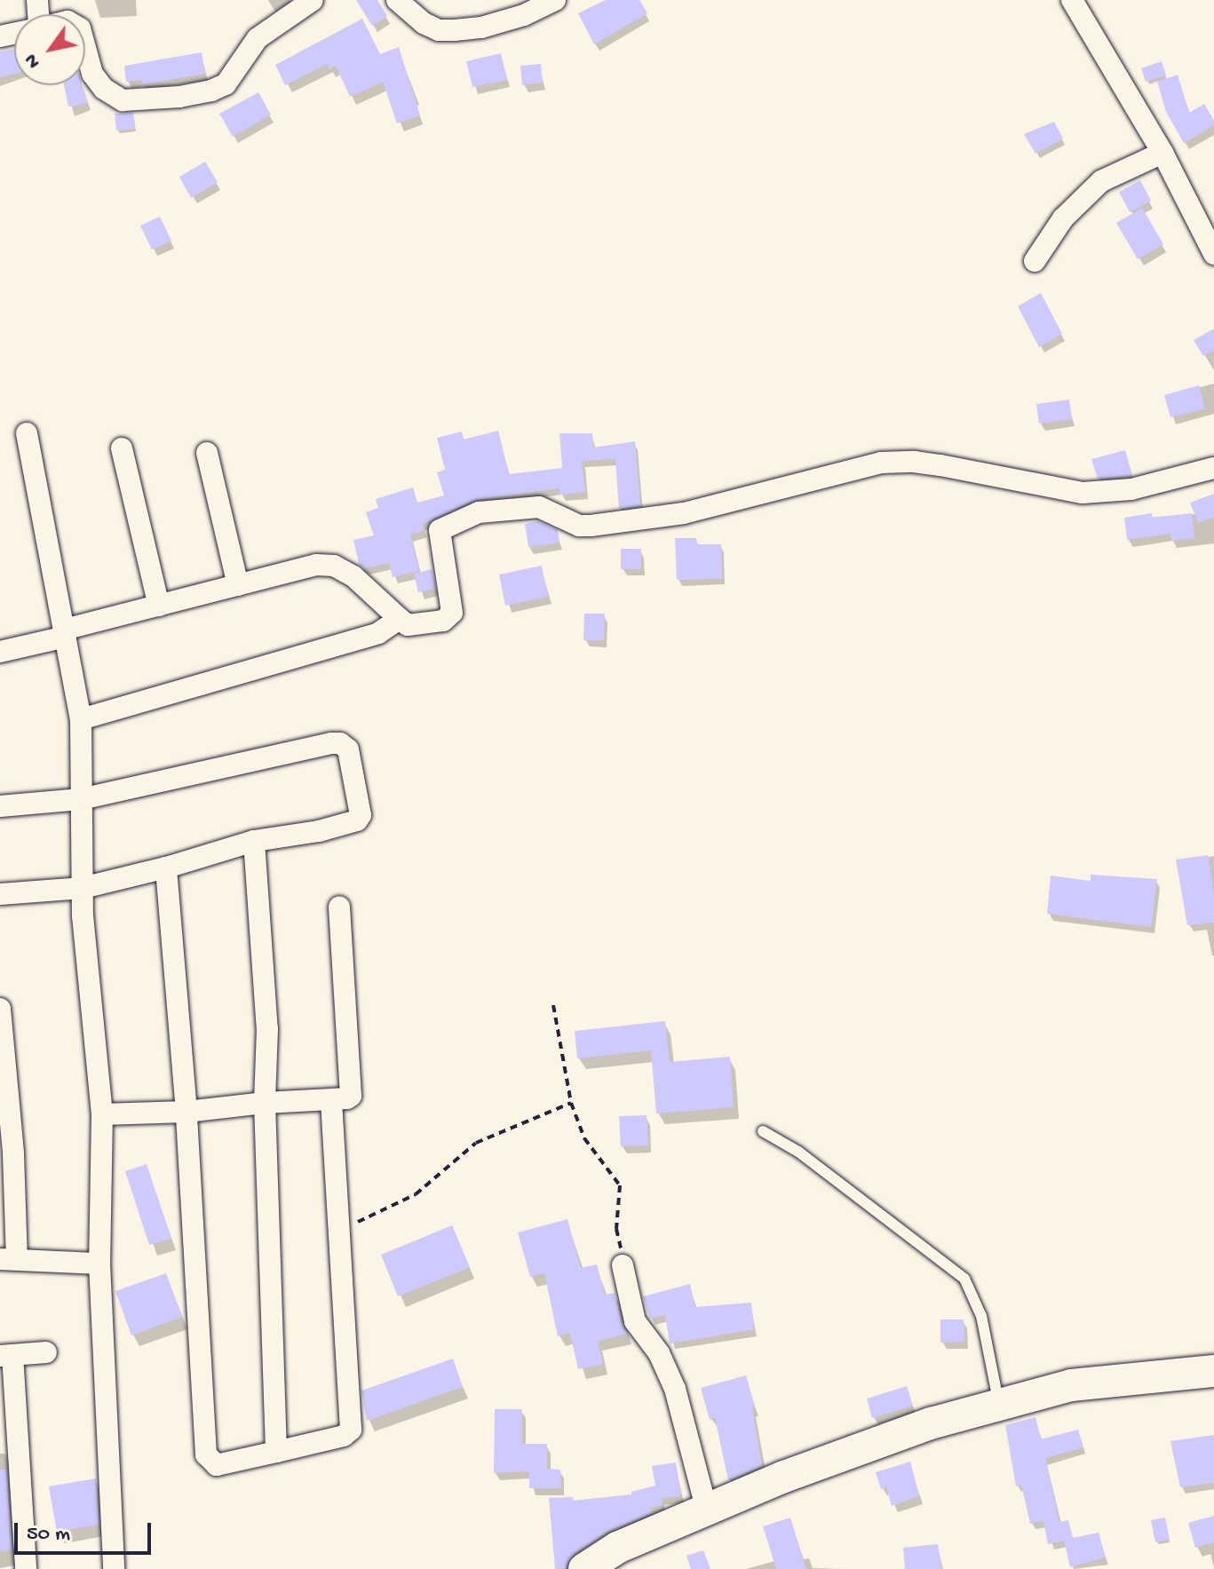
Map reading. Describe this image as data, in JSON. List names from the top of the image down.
{
  "scale_bar": "50 m",
  "north": "bottom left"
}
